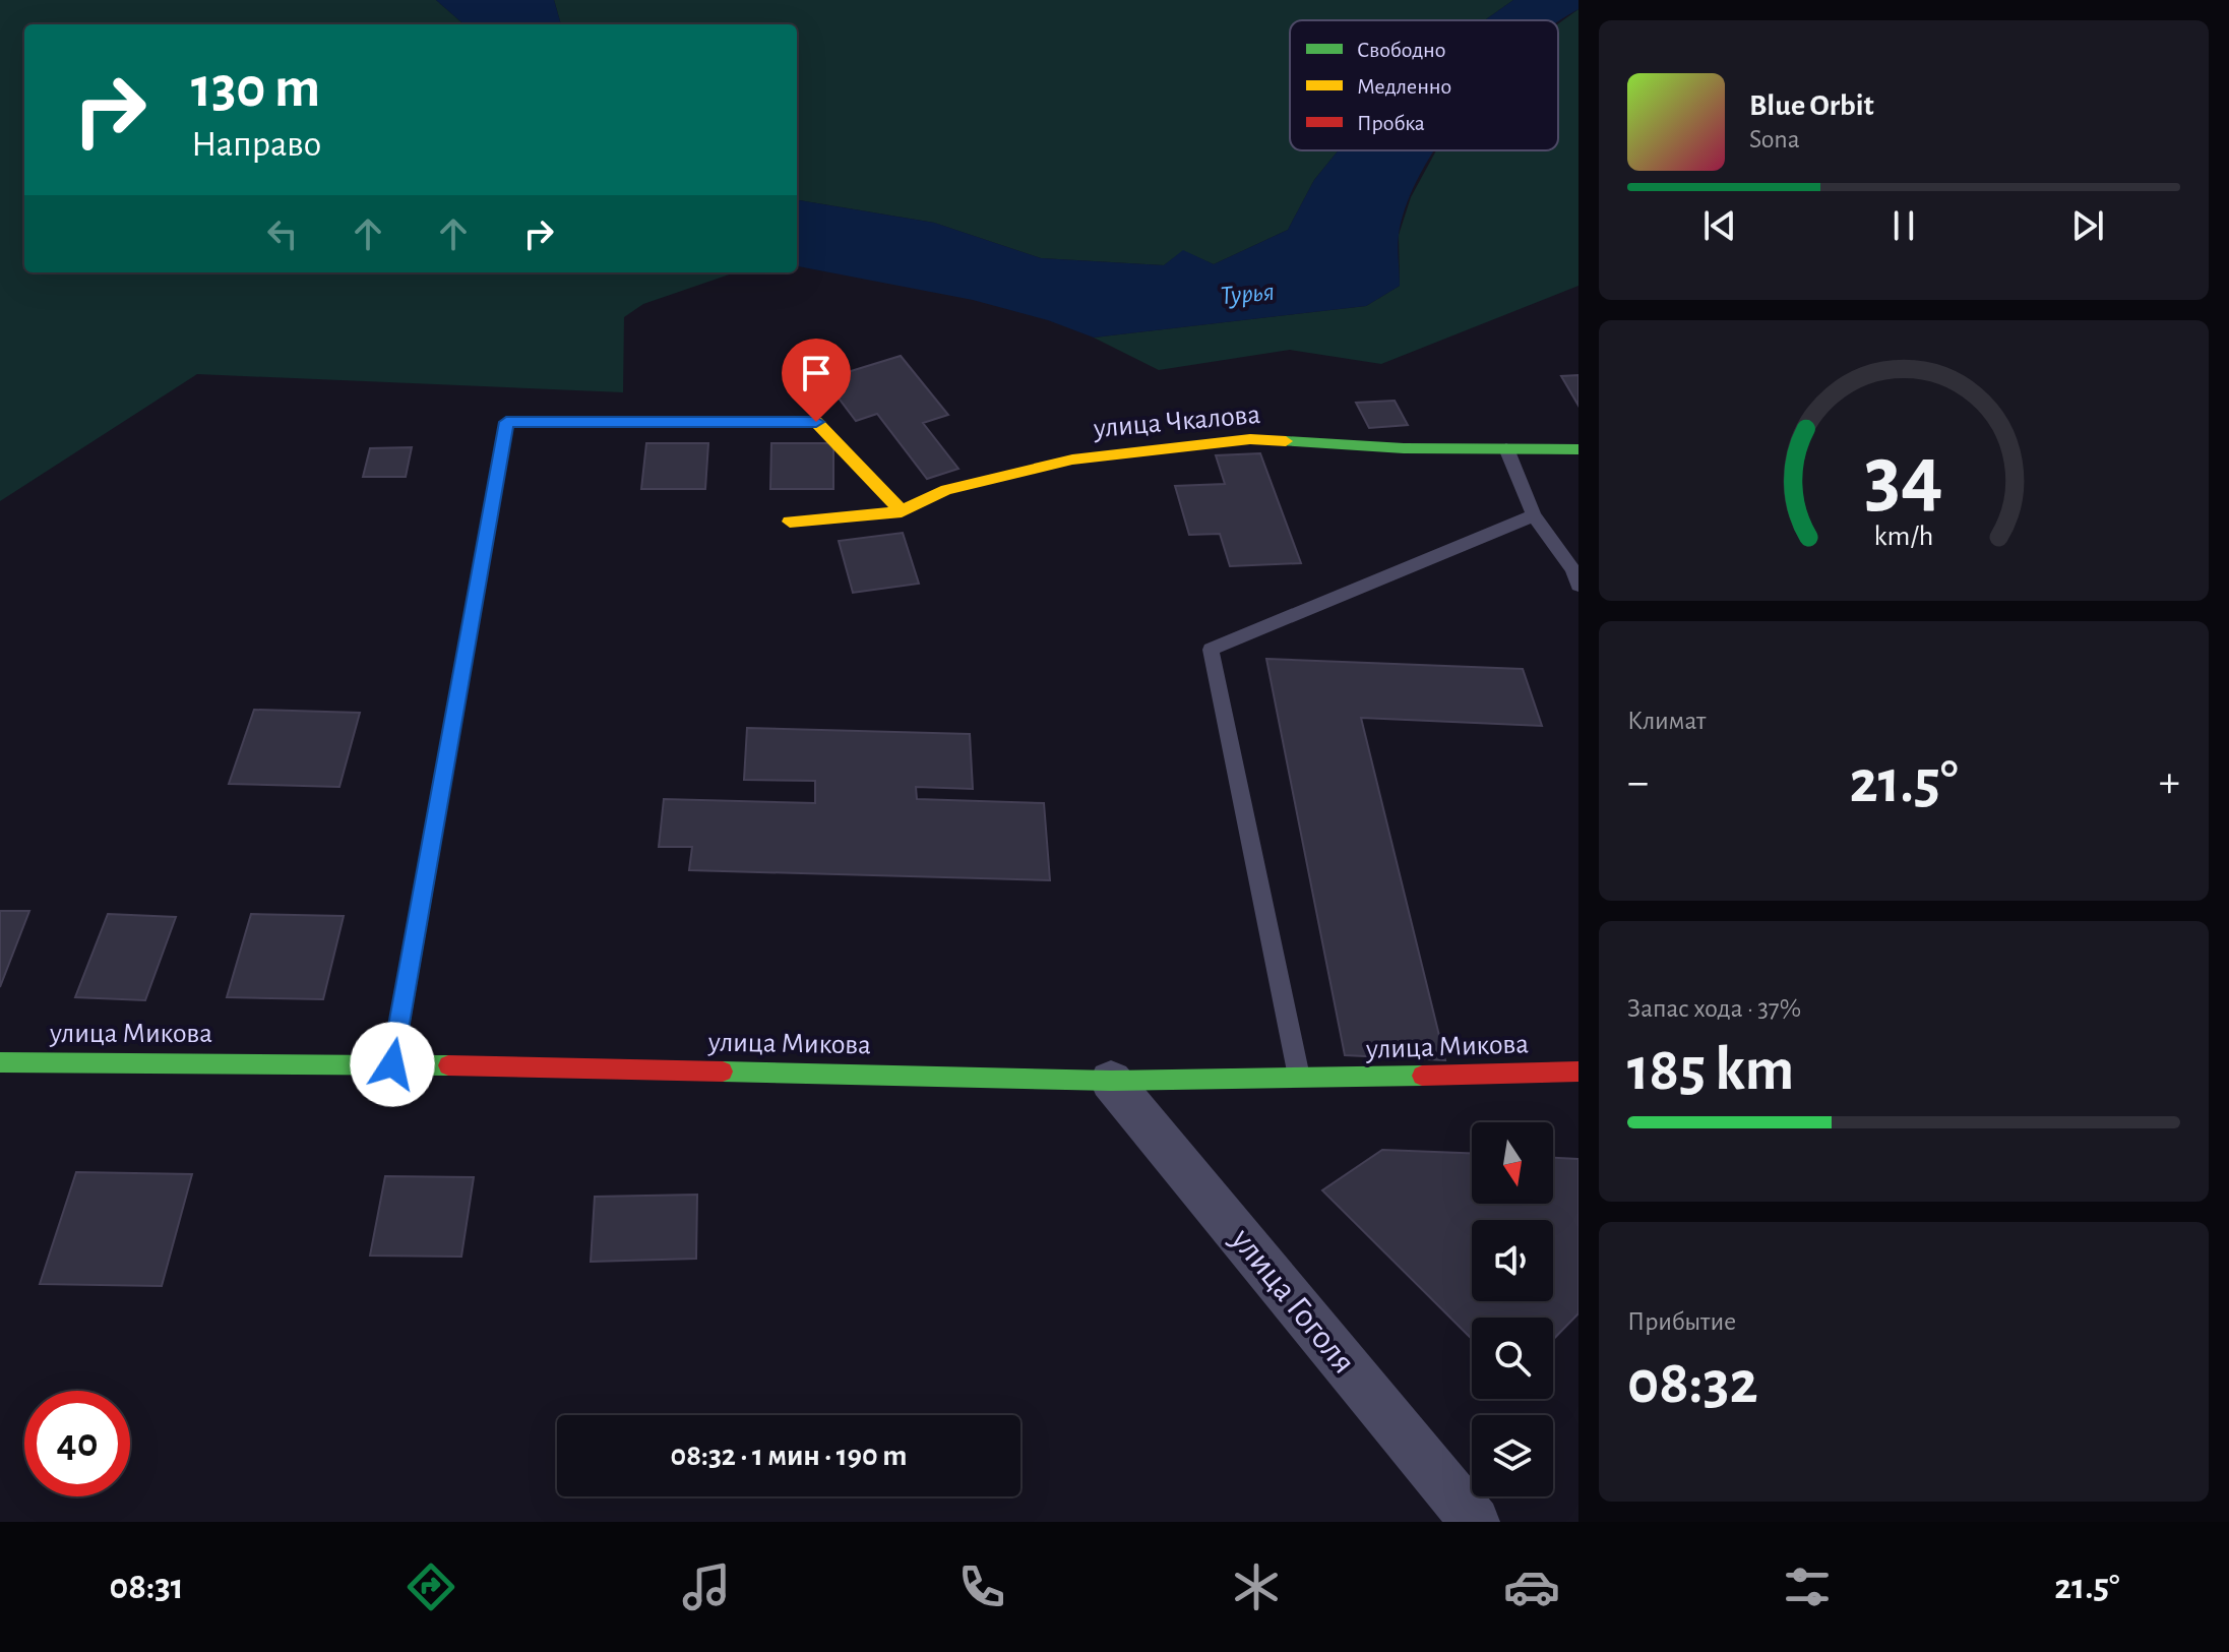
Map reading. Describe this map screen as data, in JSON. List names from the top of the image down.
{
  "streets": {
    "street": ["улица Чкалова", "улица Микова", "улица Гоголя"]
  },
  "crossings": [
    ["улица Микова", "улица Гоголя"]
  ],
  "water": ["Турья"],
  "legend": ["Свободно", "Медленно", "Пробка"],
  "north": "bottom",
  "page": {
    "turn": ["130 m", "Направо"],
    "song": ["Blue Orbit", "Sona"],
    "tile": [
      "Климат",
      ["Запас хода · 37%", "185 km"],
      ["Прибытие", "08:32"]
    ],
    "heat": ["−", "21.5°", "+"],
    "limit": "40",
    "trip": "08:32 · 1 мин · 190 m",
    "tabs": ["08:31", "21.5°"],
    "gauge": ["34", "km/h"]
  }
}
